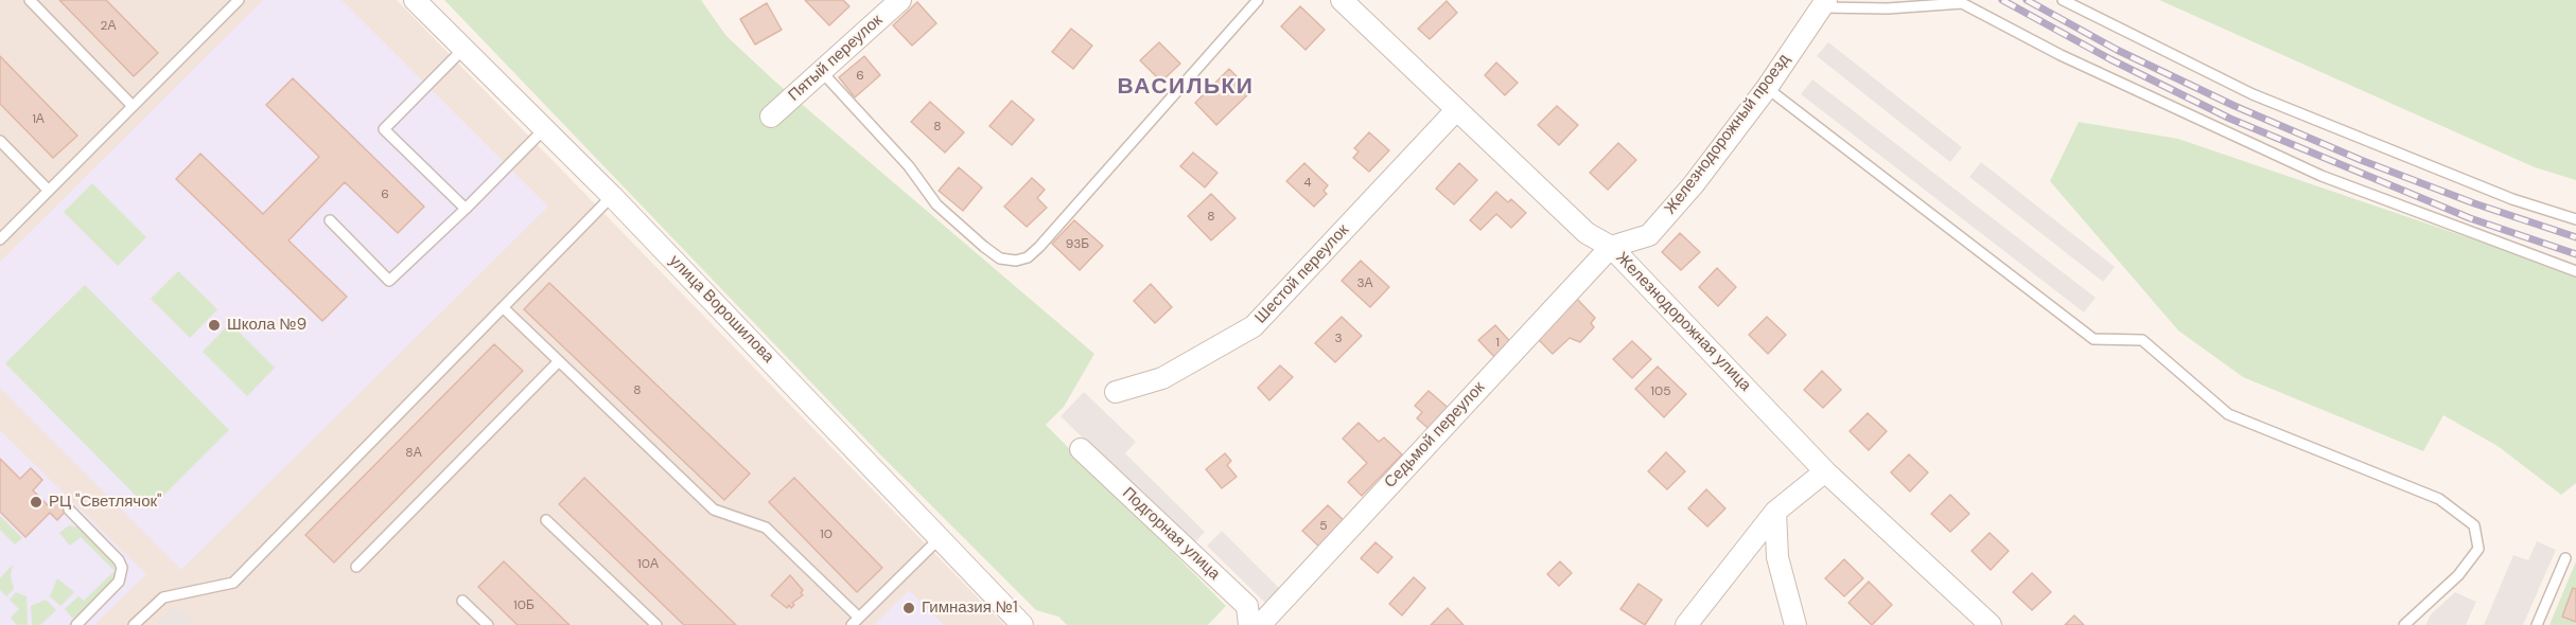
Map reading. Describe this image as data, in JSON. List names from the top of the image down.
{
  "streets": {
    "street": [
      "Пятый переулок",
      "Железнодорожный проезд",
      "Шестой переулок",
      "улица Ворошилова",
      "Железнодорожная улица",
      "Седьмой переулок",
      "Подгорная улица"
    ]
  },
  "crossings": [
    ["Железнодорожный проезд", "Железнодорожная улица"],
    ["Железнодорожный проезд", "Седьмой переулок"],
    ["Шестой переулок", "Железнодорожная улица"],
    ["Железнодорожная улица", "Седьмой переулок"]
  ],
  "districts": ["ВАСИЛЬКИ"],
  "places": ["Школа №9", "РЦ \"Светлячок\"", "Гимназия №1"],
  "house_numbers": [
    "2А",
    "6",
    "1А",
    "8",
    "4",
    "6",
    "8",
    "93Б",
    "3А",
    "3",
    "1",
    "8",
    "105",
    "8А",
    "5",
    "10",
    "10А",
    "10Б"
  ]
}
